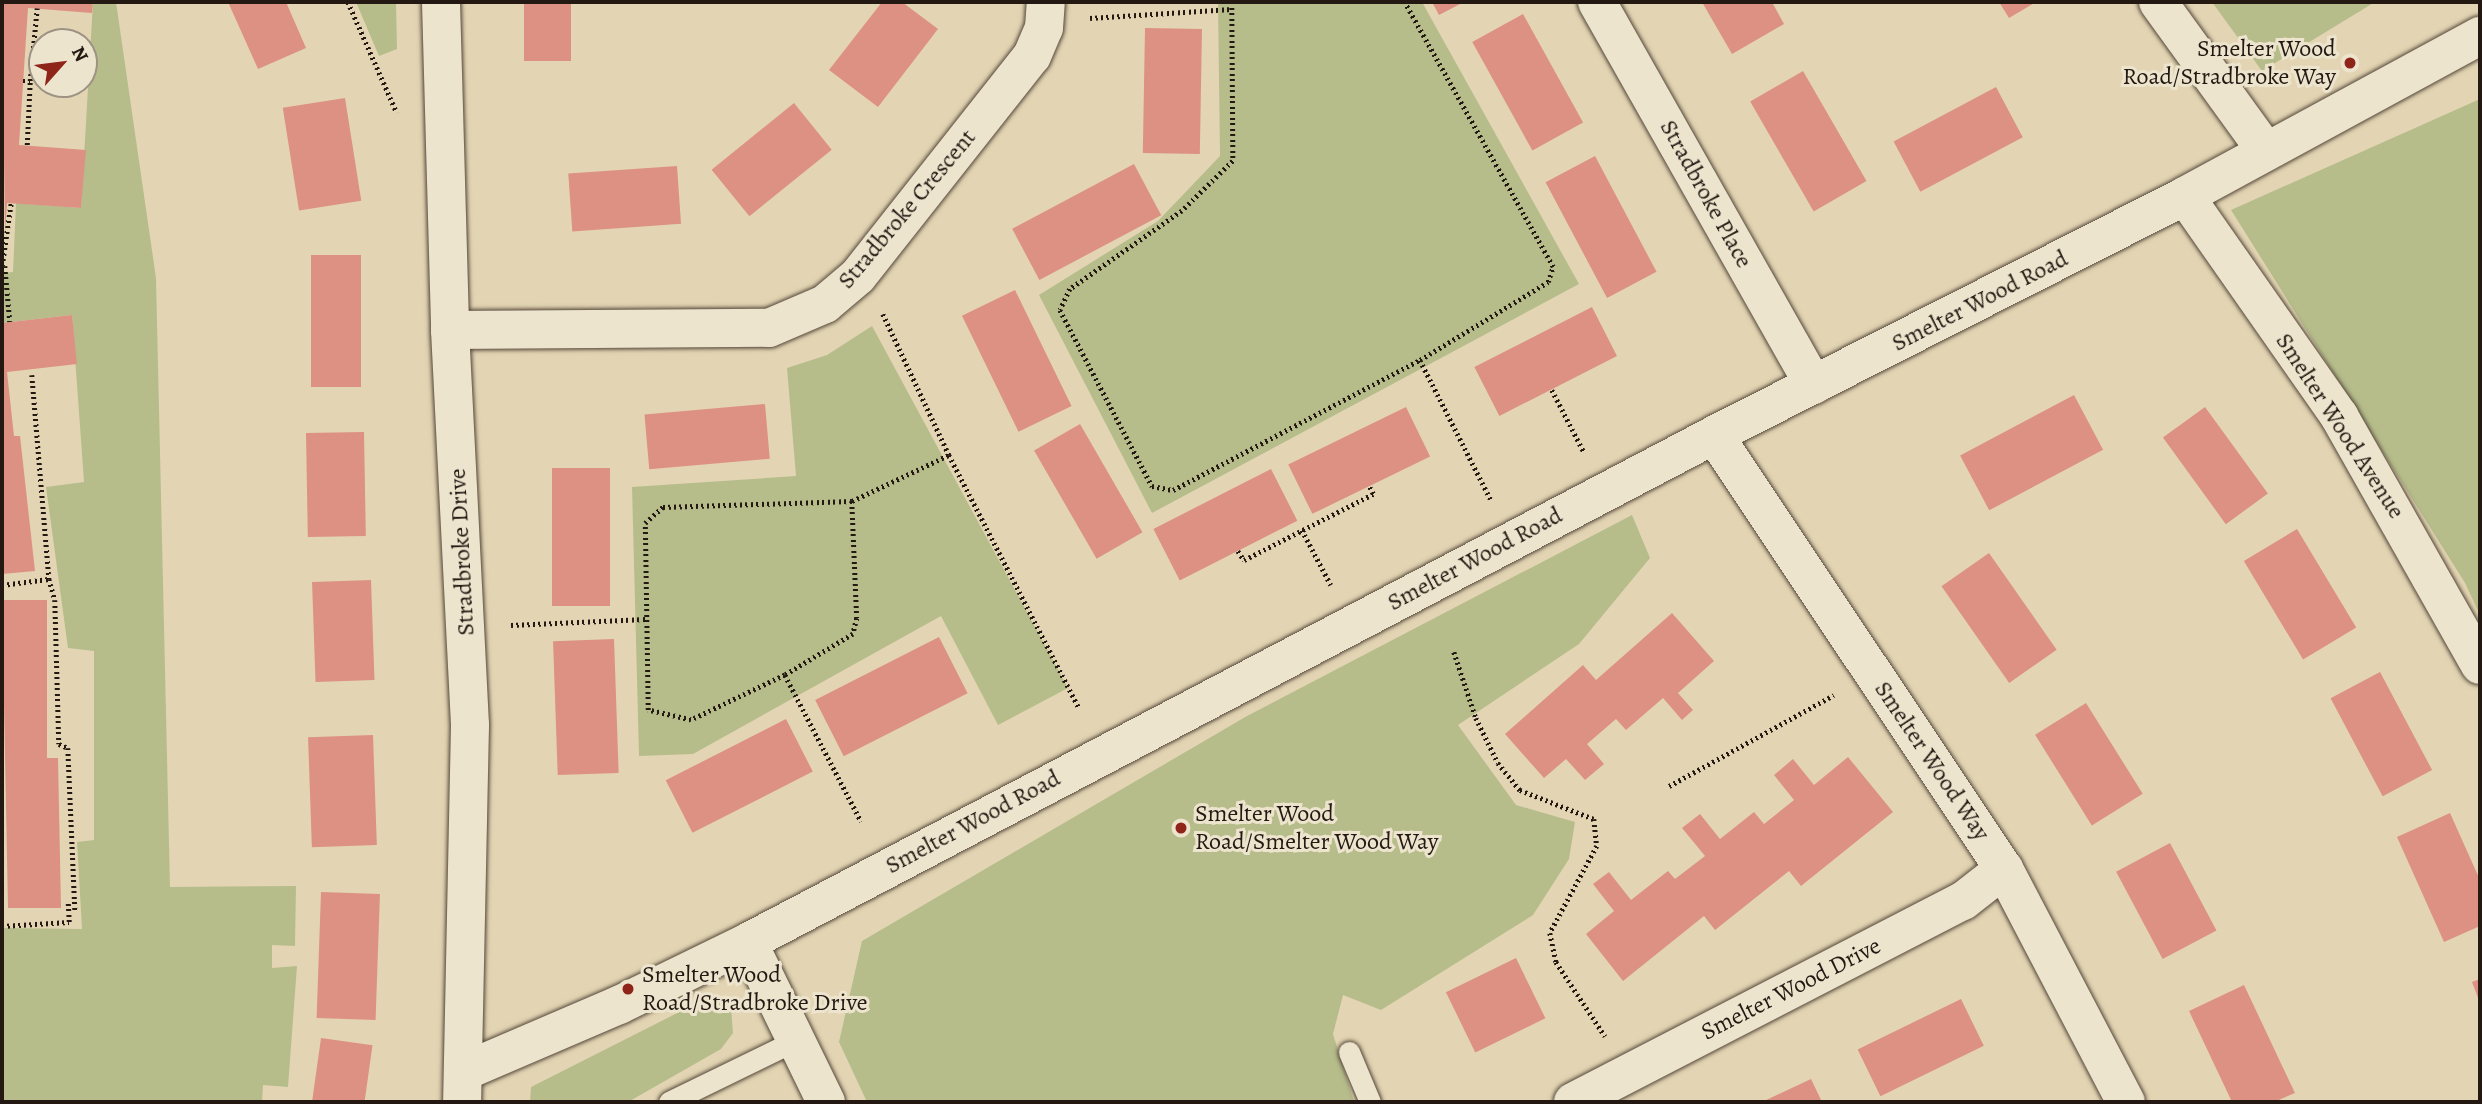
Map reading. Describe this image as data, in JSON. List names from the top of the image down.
{
  "streets": {
    "street": [
      "Stradbroke Place",
      "Stradbroke Crescent",
      "Smelter Wood Road",
      "Smelter Wood Avenue",
      "Stradbroke Drive",
      "Smelter Wood Way",
      "Smelter Wood Drive"
    ]
  },
  "crossings": [
    ["Stradbroke Place", "Smelter Wood Road"],
    ["Stradbroke Crescent", "Stradbroke Drive"],
    ["Smelter Wood Road", "Smelter Wood Avenue"],
    ["Smelter Wood Road", "Stradbroke Drive"],
    ["Smelter Wood Road", "Smelter Wood Way"],
    ["Smelter Wood Way", "Smelter Wood Drive"]
  ],
  "places": ["Smelter Wood Road/Stradbroke Way", "Smelter Wood Road/Smelter Wood Way", "Smelter Wood Road/Stradbroke Drive"],
  "north": "top right"
}
